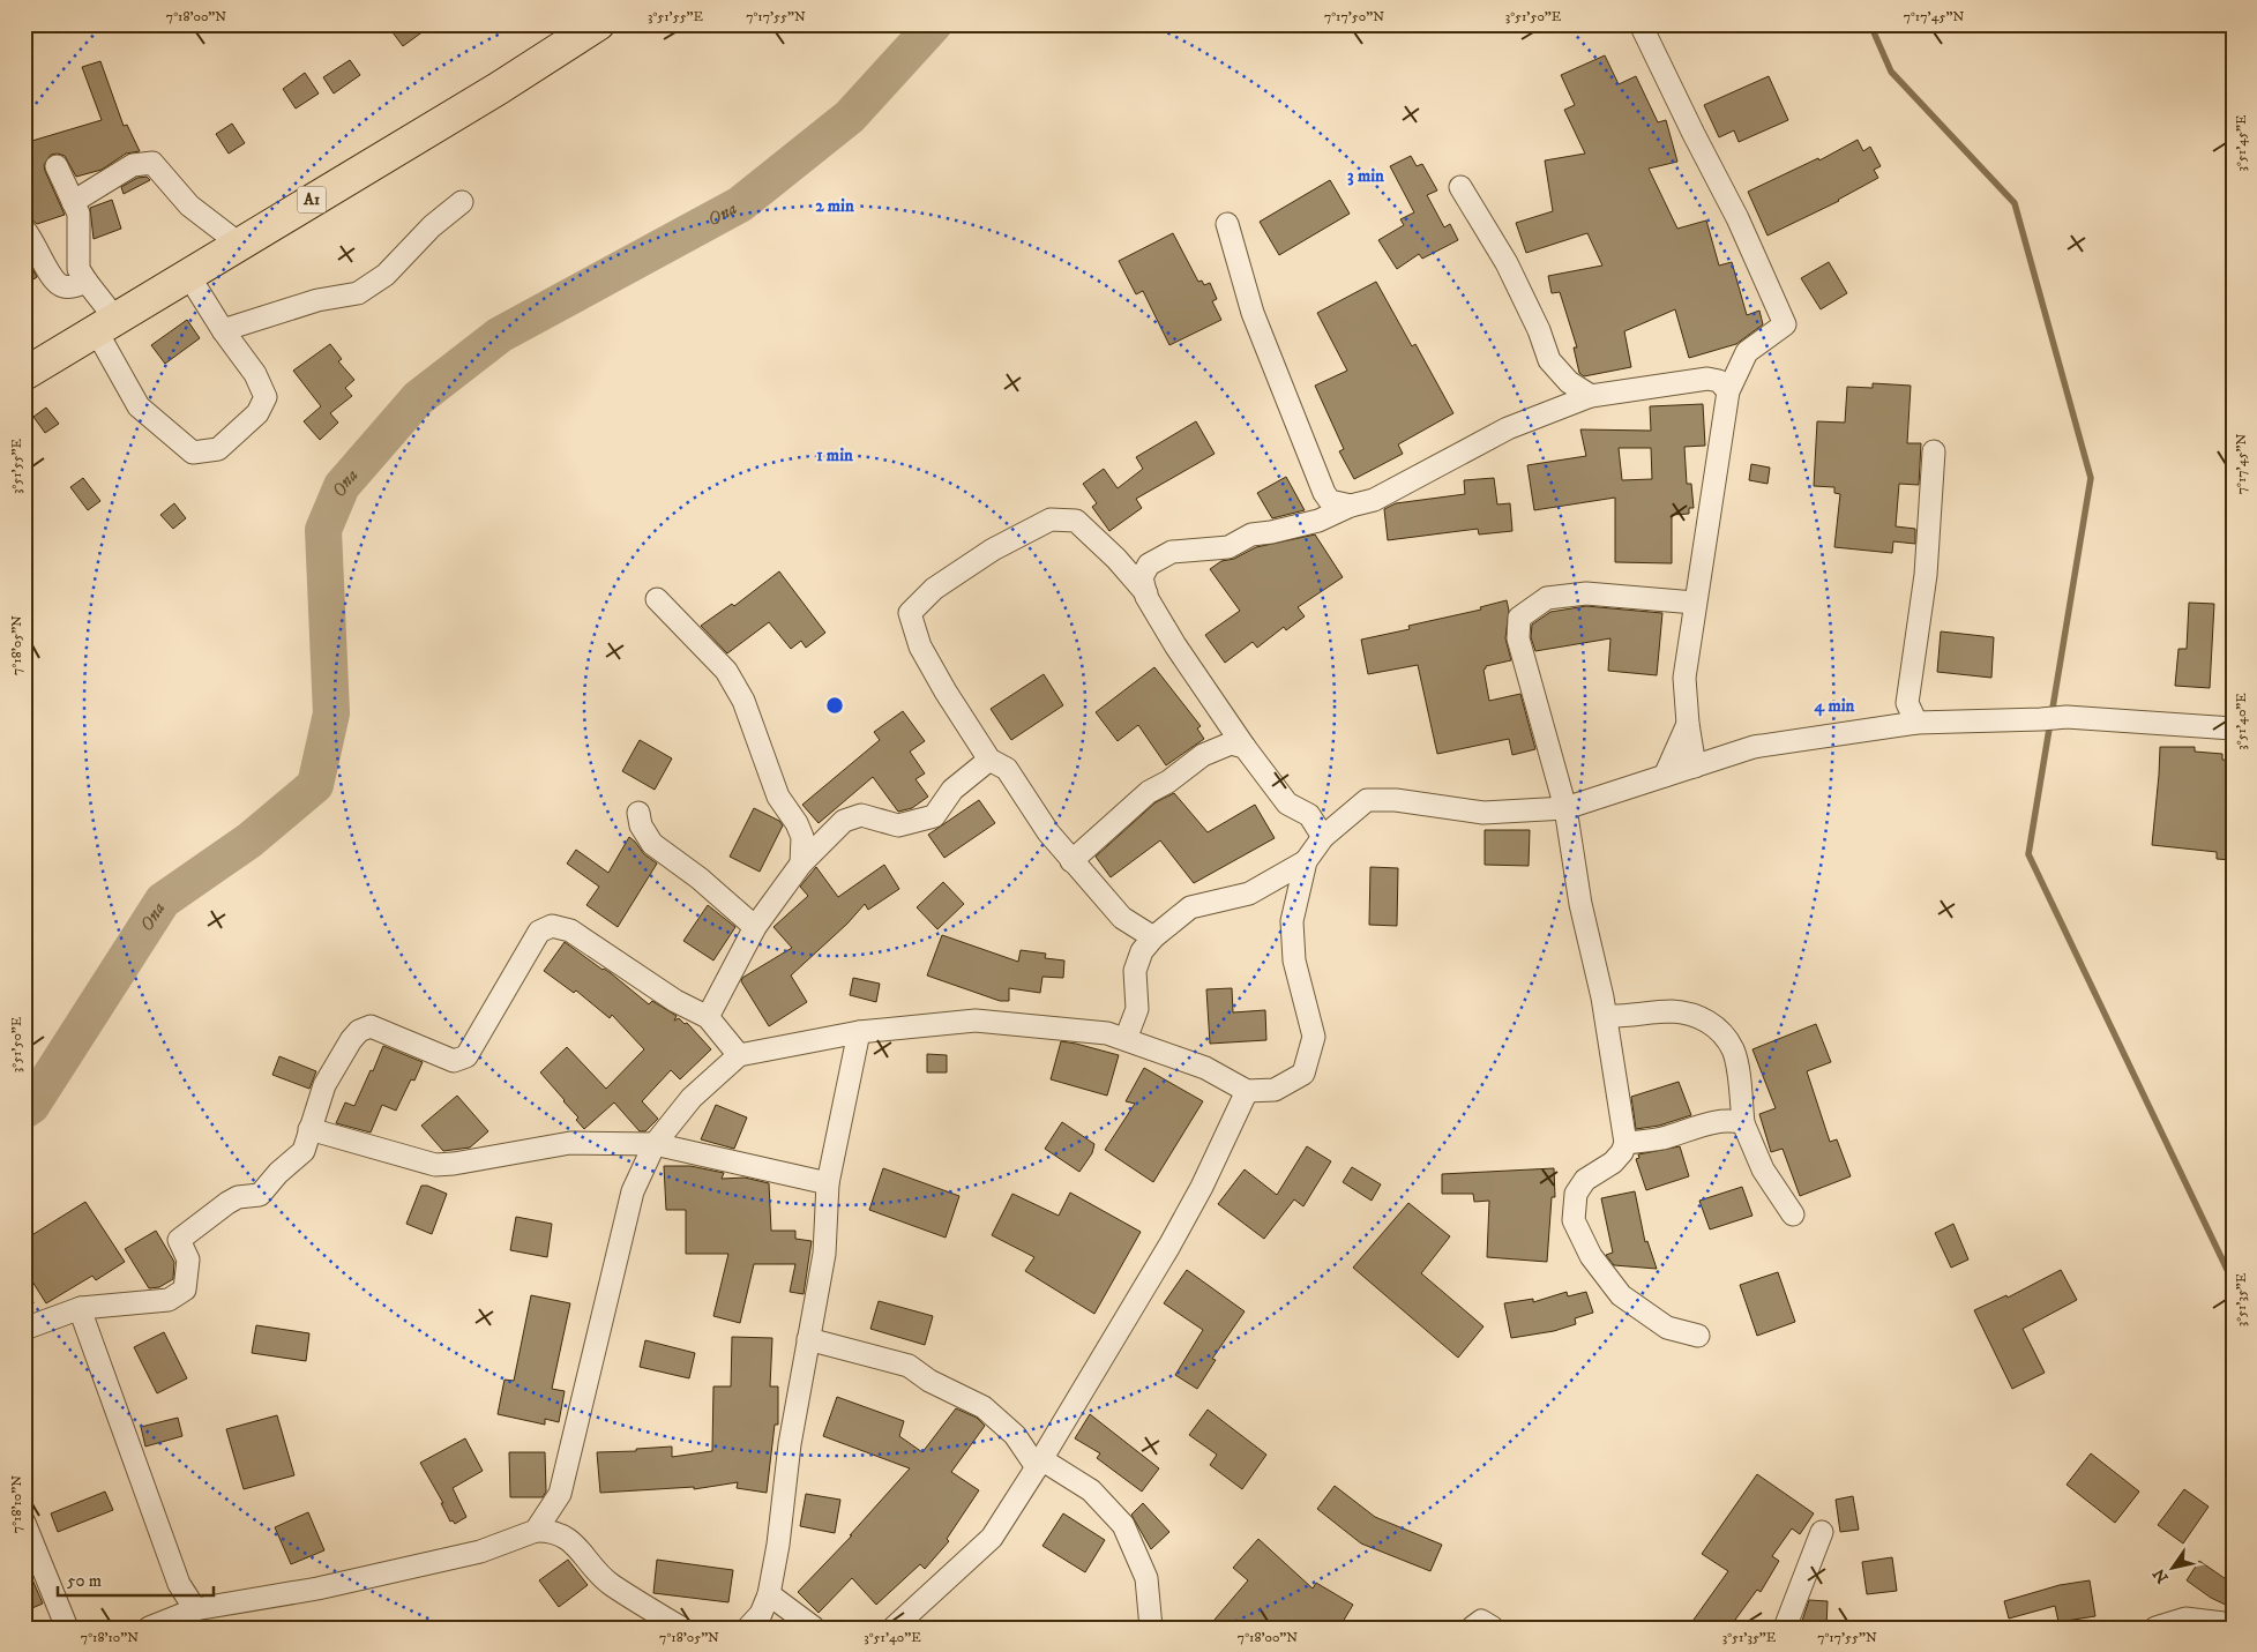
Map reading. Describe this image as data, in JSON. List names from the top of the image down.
{
  "streets": {
    "highway": ["A1"]
  },
  "water": ["Ona"],
  "scale_bar": "50 m",
  "north": "bottom left",
  "coordinates": [
    "7°18'00\"N",
    "3°51'55\"E",
    "7°17'55\"N",
    "7°17'50\"N",
    "3°51'50\"E",
    "7°17'45\"N",
    "3°51'45\"E",
    "7°18'05\"N",
    "3°51'40\"E",
    "3°51'35\"E",
    "7°18'10\"N"
  ],
  "rings": [
    "3 min",
    "2 min",
    "1 min",
    "4 min"
  ]
}
